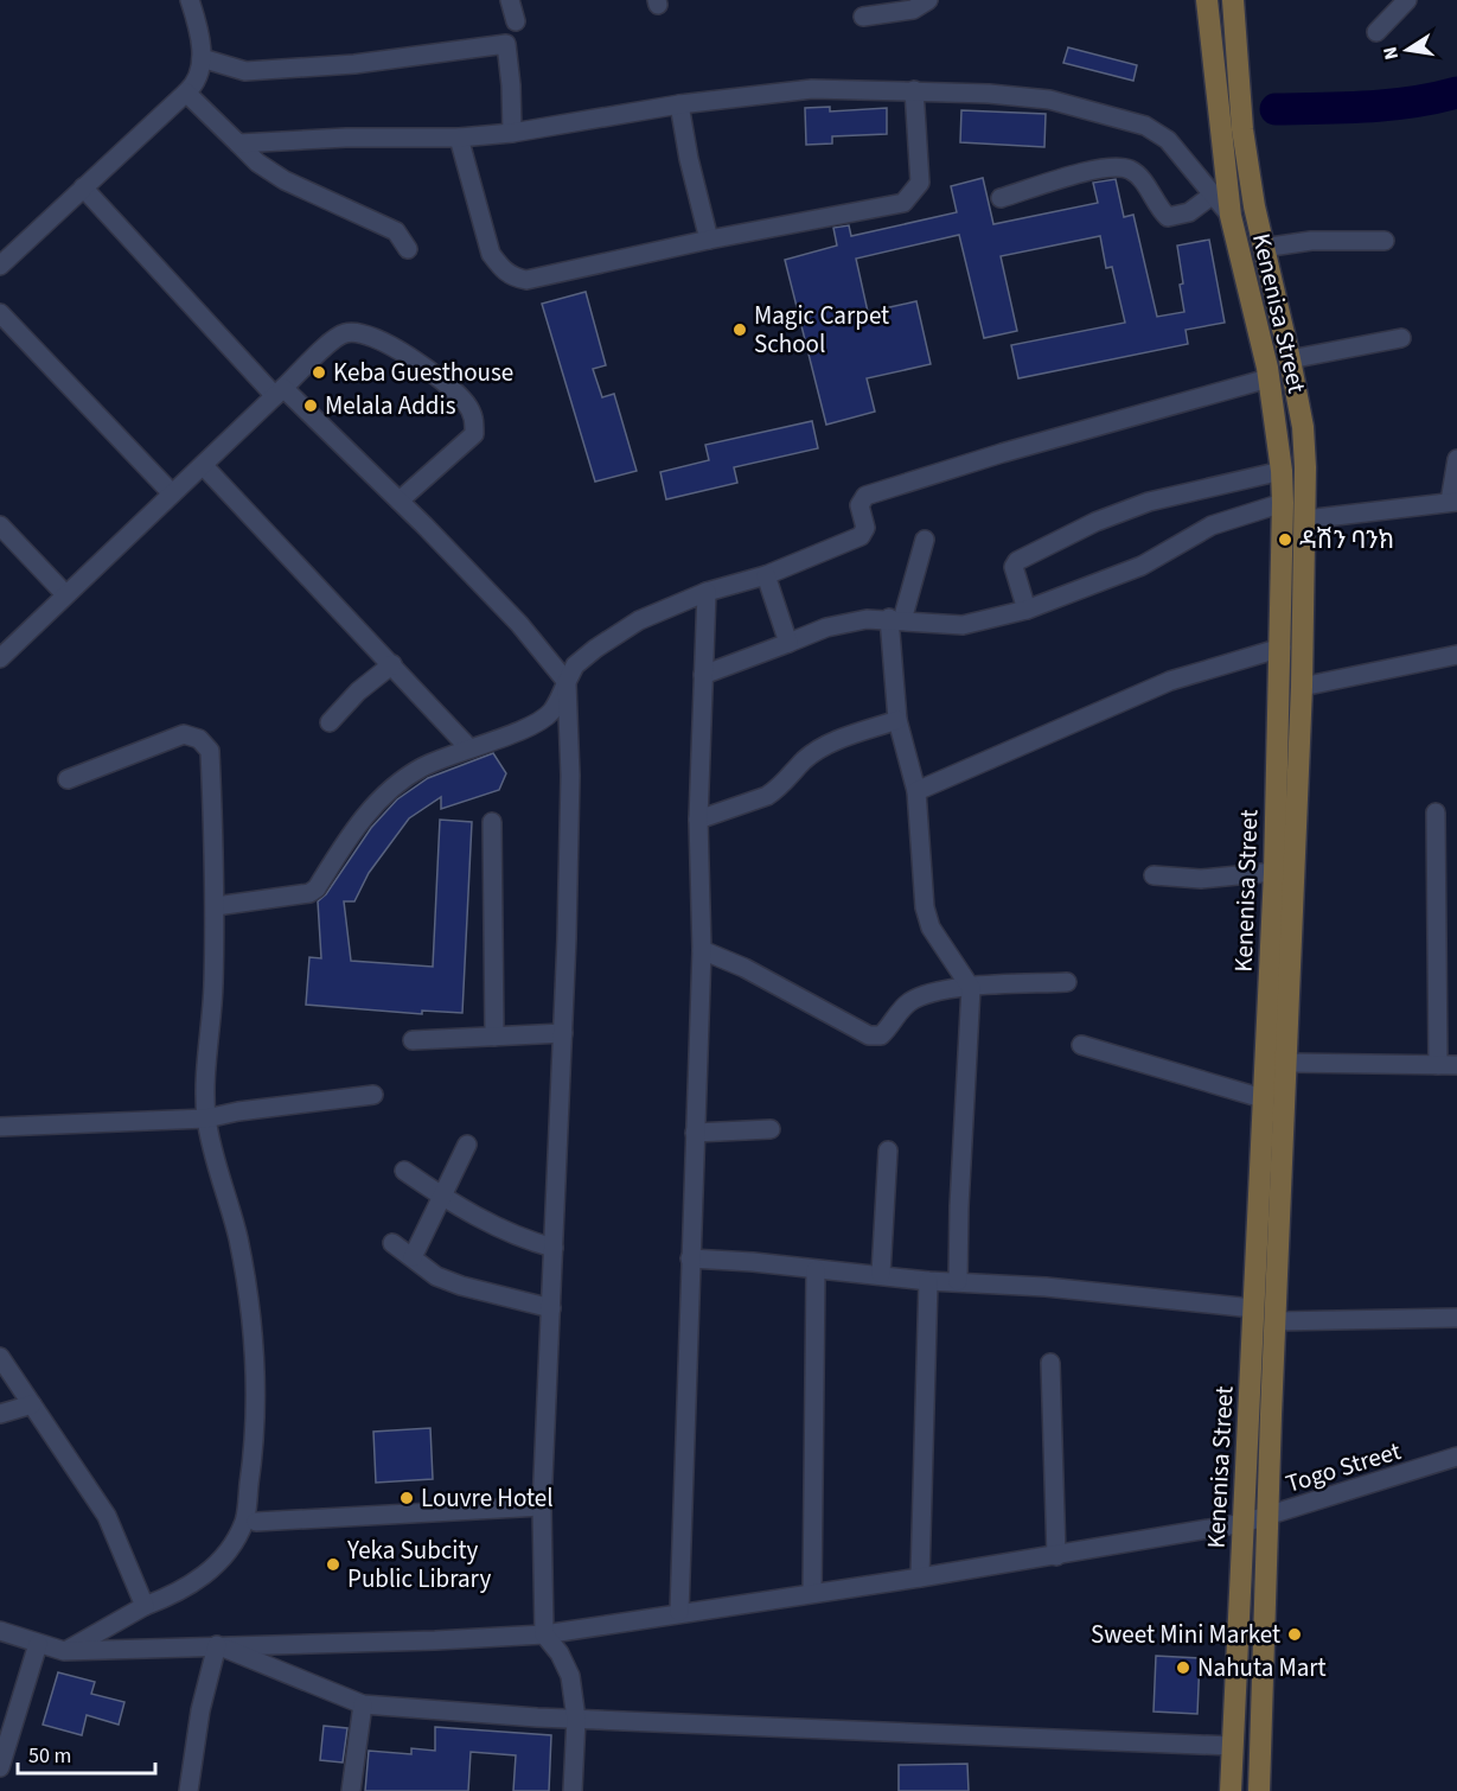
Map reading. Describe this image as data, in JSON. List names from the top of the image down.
{
  "streets": {
    "main road": ["Kenenisa Street"],
    "street": ["Togo Street"]
  },
  "crossings": [
    ["Kenenisa Street", "Togo Street"]
  ],
  "places": [
    "Magic Carpet School",
    "Keba Guesthouse",
    "Melala Addis",
    "ዳሽን ባንክ",
    "Louvre Hotel",
    "Yeka Subcity Public Library",
    "Sweet Mini Market",
    "Nahuta Mart"
  ],
  "scale_bar": "50 m",
  "north": "left"
}
